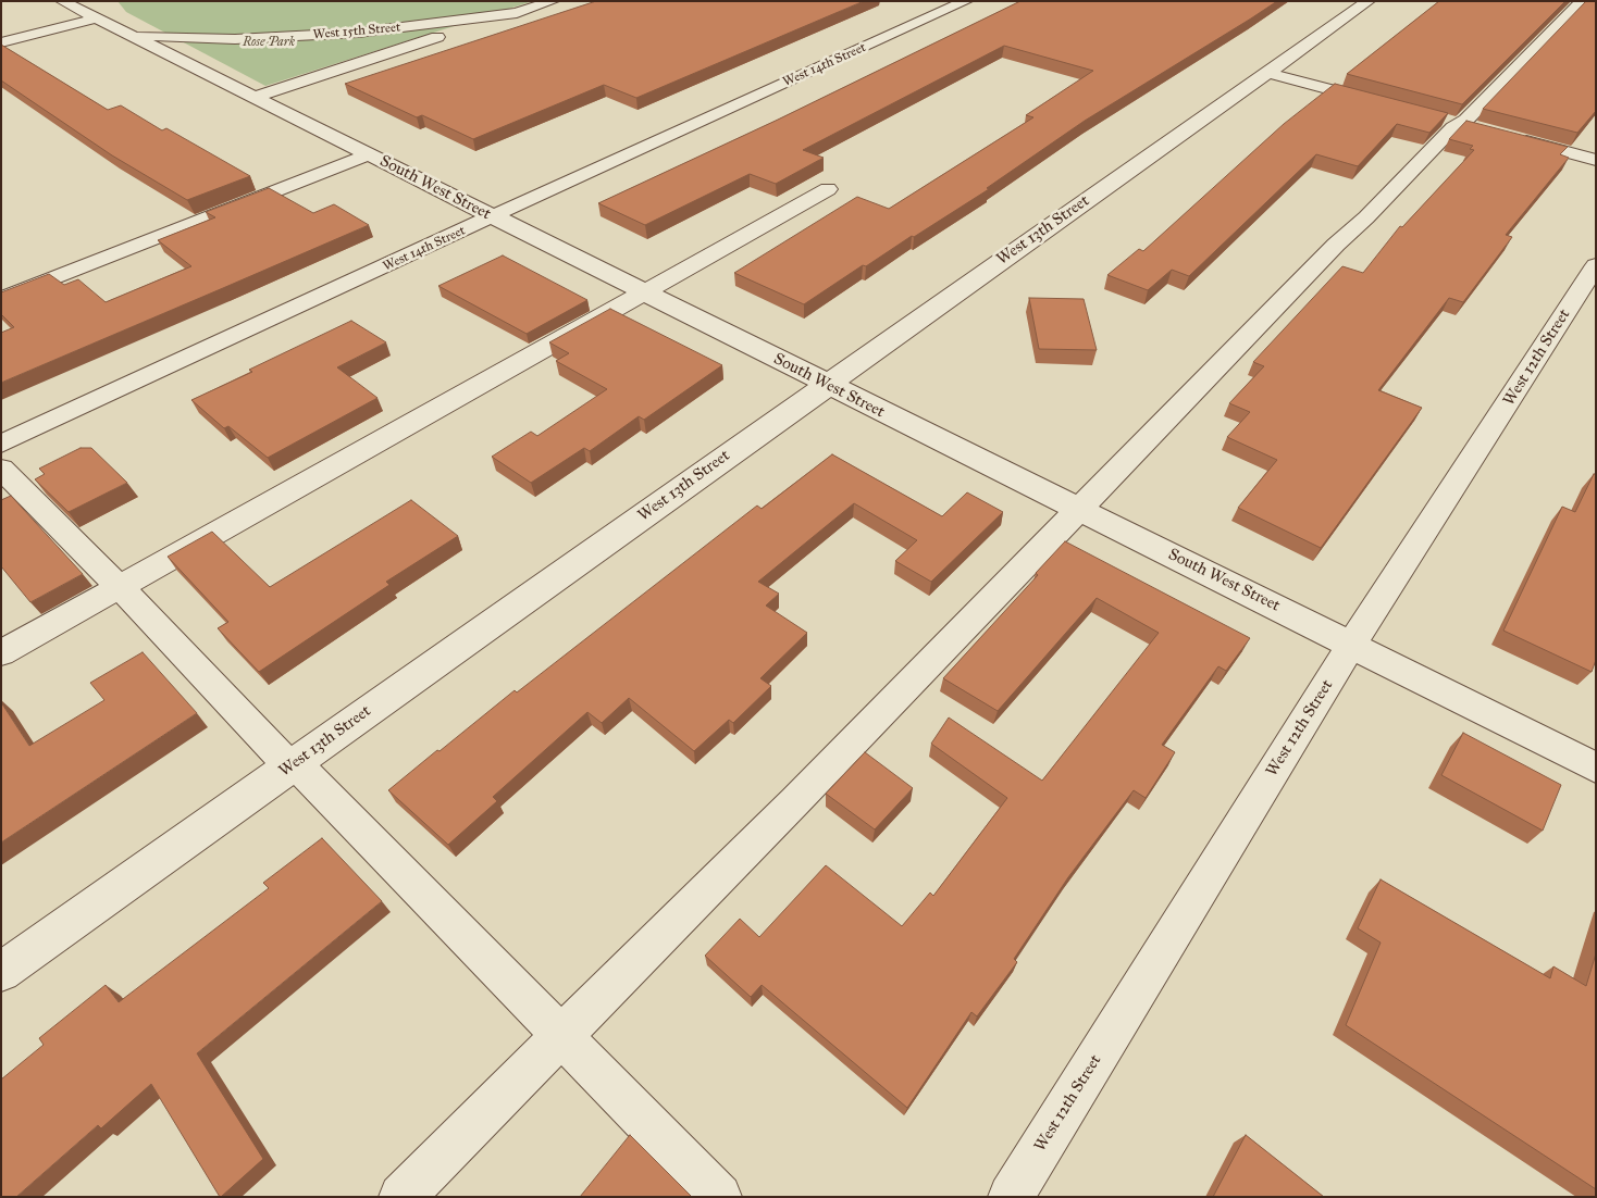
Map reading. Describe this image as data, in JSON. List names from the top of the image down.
{
  "streets": {
    "street": [
      "West 15th Street",
      "West 14th Street",
      "South West Street",
      "West 13th Street",
      "West 12th Street"
    ]
  },
  "crossings": [
    ["West 15th Street", "South West Street"],
    ["West 14th Street", "South West Street"],
    ["South West Street", "West 13th Street"],
    ["South West Street", "West 12th Street"]
  ],
  "parks": ["Rose Park"]
}
